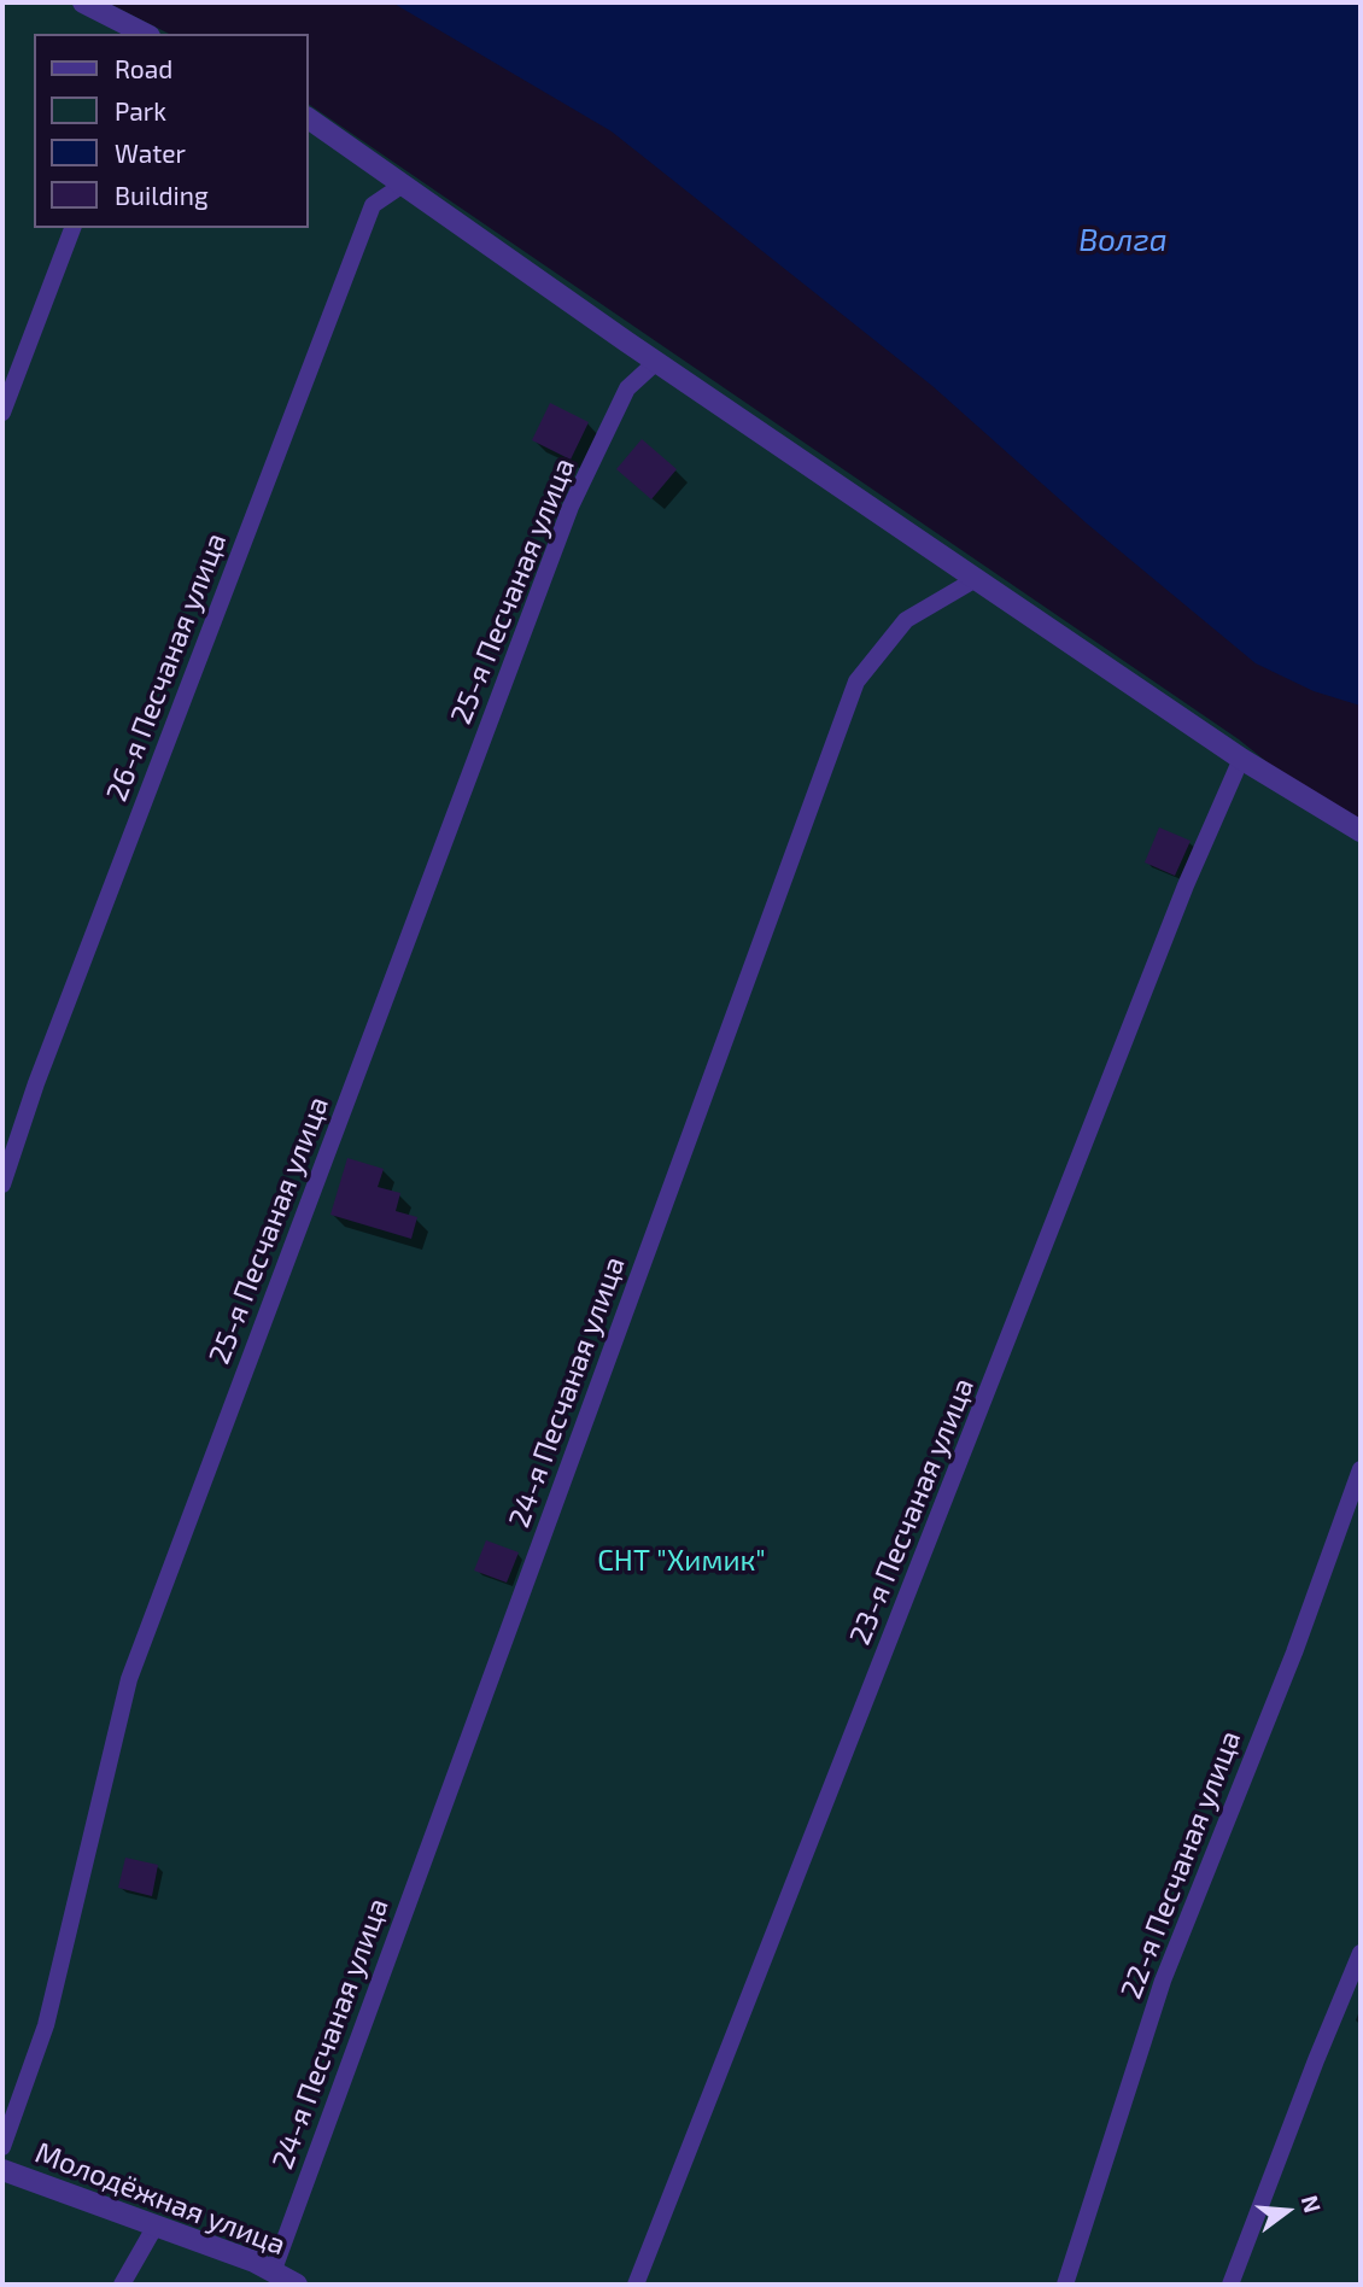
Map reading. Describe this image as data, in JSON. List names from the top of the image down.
{
  "streets": {
    "street": ["Молодёжная улица"],
    "lane": [
      "25-я Песчаная улица",
      "26-я Песчаная улица",
      "24-я Песчаная улица",
      "23-я Песчаная улица",
      "22-я Песчаная улица"
    ]
  },
  "crossings": [
    ["24-я Песчаная улица", "Молодёжная улица"]
  ],
  "water": ["Волга"],
  "parks": ["СНТ \"Химик\""],
  "legend": [
    "Road",
    "Park",
    "Water",
    "Building"
  ],
  "north": "right"
}
